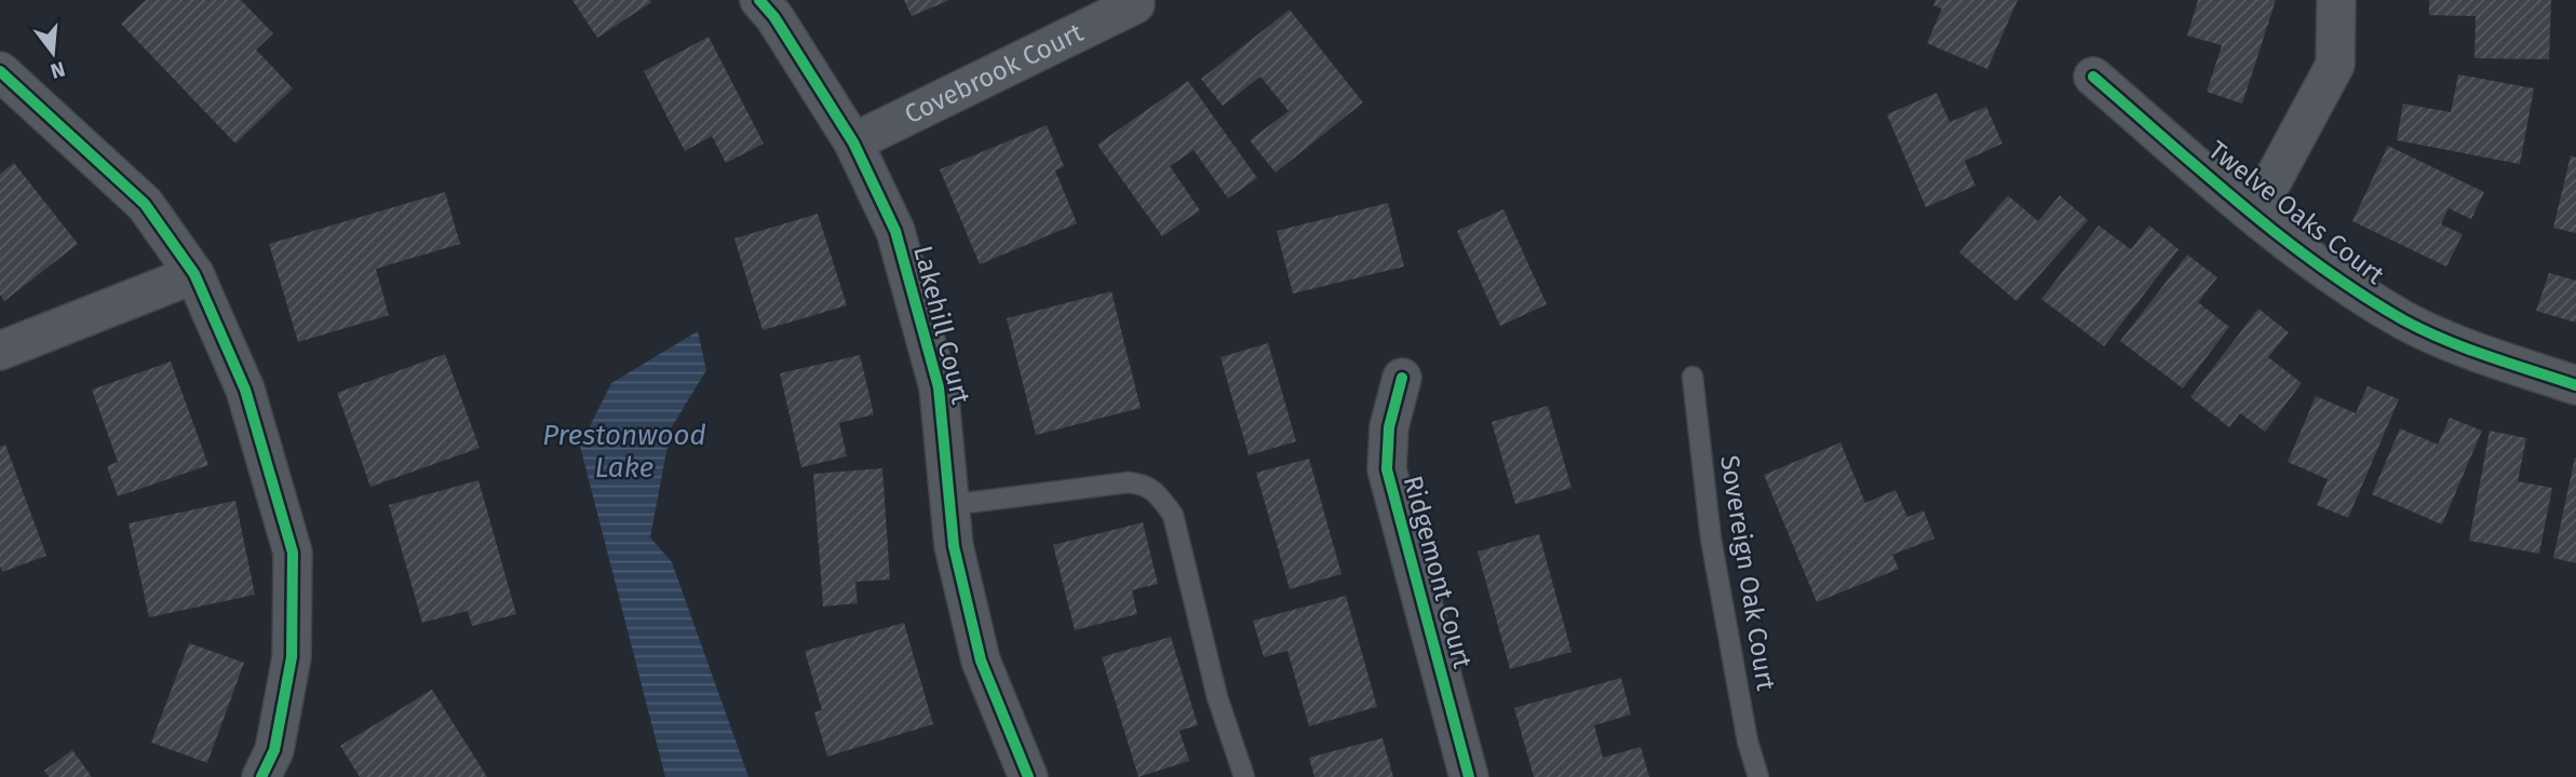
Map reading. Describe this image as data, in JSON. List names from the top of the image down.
{
  "streets": {
    "street": [
      "Covebrook Court",
      "Twelve Oaks Court",
      "Lakehill Court",
      "Ridgemont Court"
    ],
    "lane": ["Sovereign Oak Court"]
  },
  "crossings": [
    ["Covebrook Court", "Lakehill Court"]
  ],
  "water": ["Prestonwood Lake"],
  "north": "bottom"
}
